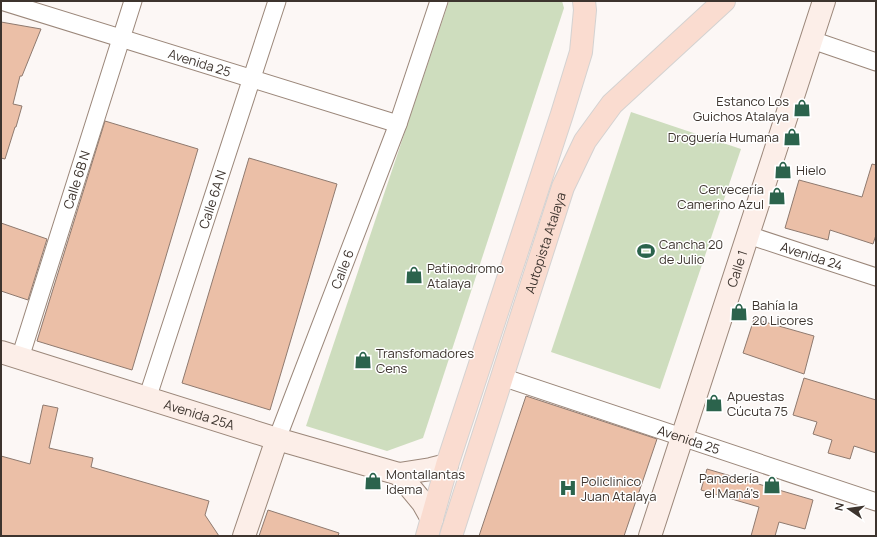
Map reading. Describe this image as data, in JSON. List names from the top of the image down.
{
  "streets": {
    "main road": ["Autopista Atalaya"],
    "street": [
      "Avenida 25",
      "Calle 6B N",
      "Calle 6A N",
      "Avenida 24",
      "Calle 1",
      "Calle 6",
      "Avenida 25A"
    ]
  },
  "crossings": [
    ["Avenida 25", "Calle 6B N"],
    ["Avenida 25", "Calle 6A N"],
    ["Avenida 25", "Autopista Atalaya"],
    ["Avenida 25", "Calle 1"],
    ["Avenida 25", "Calle 6"],
    ["Calle 6B N", "Avenida 25A"],
    ["Calle 6A N", "Avenida 25A"],
    ["Autopista Atalaya", "Avenida 25A"],
    ["Avenida 24", "Calle 1"],
    ["Calle 6", "Avenida 25A"]
  ],
  "places": {
    "shop": [
      "Estanco Los Guichos Atalaya",
      "Droguería Humana",
      "Hielo",
      "Cervecería Camerino Azul",
      "Patinodromo Atalaya",
      "Bahía la 20 Licores",
      "Transfomadores Cens",
      "Apuestas Cúcuta 75",
      "Montallantas Idema",
      "Panadería el Maná's"
    ],
    "sports": ["Cancha 20 de Julio"],
    "hospital": ["Policlinico Juan Atalaya"]
  },
  "north": "left"
}
